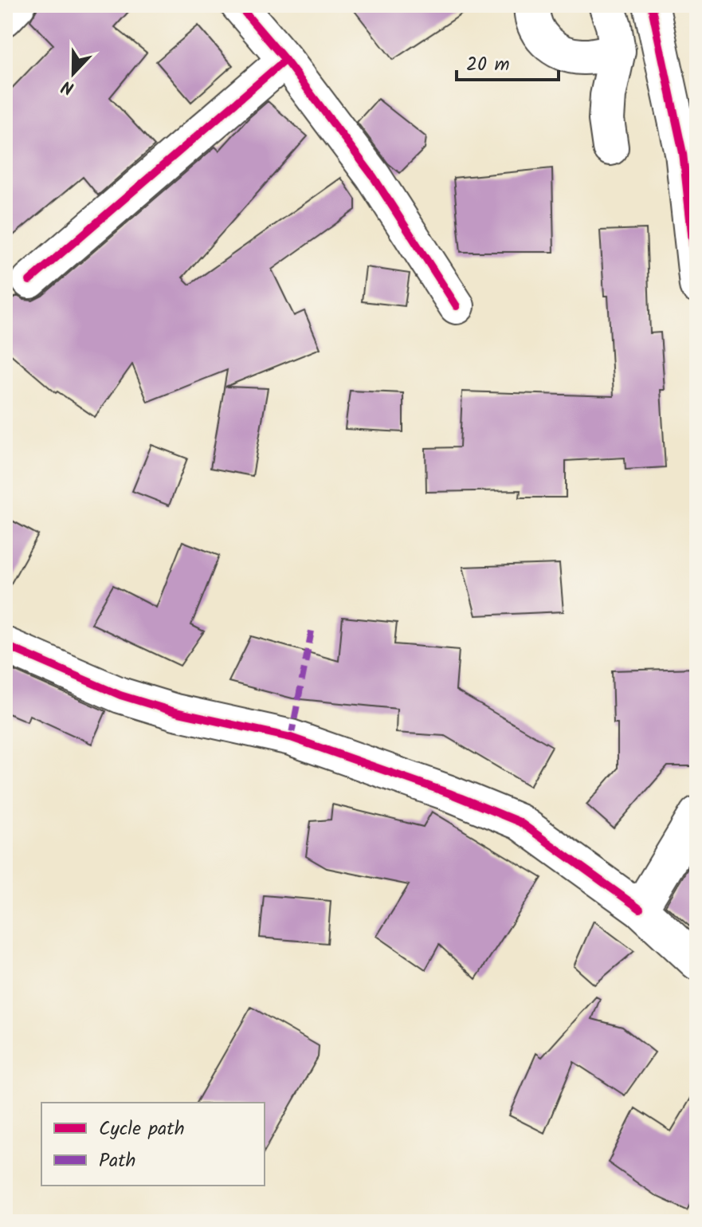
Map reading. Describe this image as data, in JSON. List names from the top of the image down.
{
  "legend": ["Cycle path", "Path"],
  "scale_bar": "20 m",
  "north": "bottom"
}
